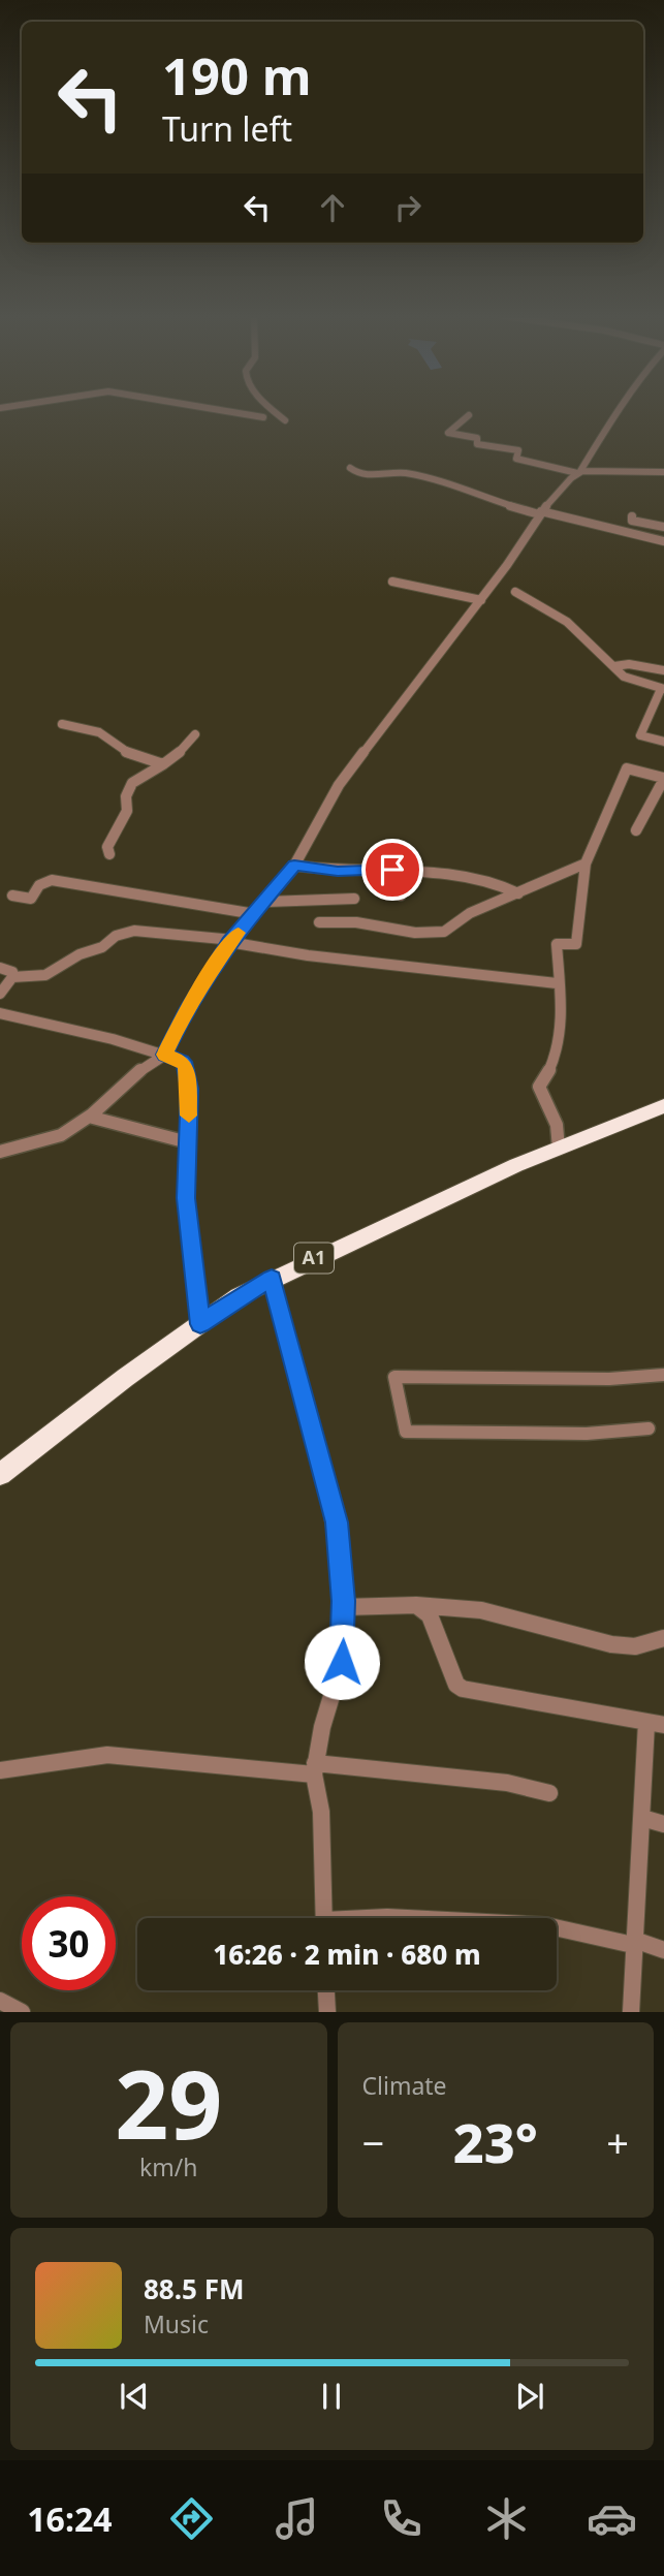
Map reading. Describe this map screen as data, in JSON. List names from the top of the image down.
{
  "streets": {
    "highway": ["A1"]
  },
  "page": {
    "turn": ["190 m", "Turn left"],
    "limit": "30",
    "trip": "16:26 · 2 min · 680 m",
    "tile": [
      ["29", "km/h"],
      "Climate"
    ],
    "heat": ["−", "23°", "+"],
    "song": ["88.5 FM", "Music"],
    "tabs": "16:24"
  }
}
